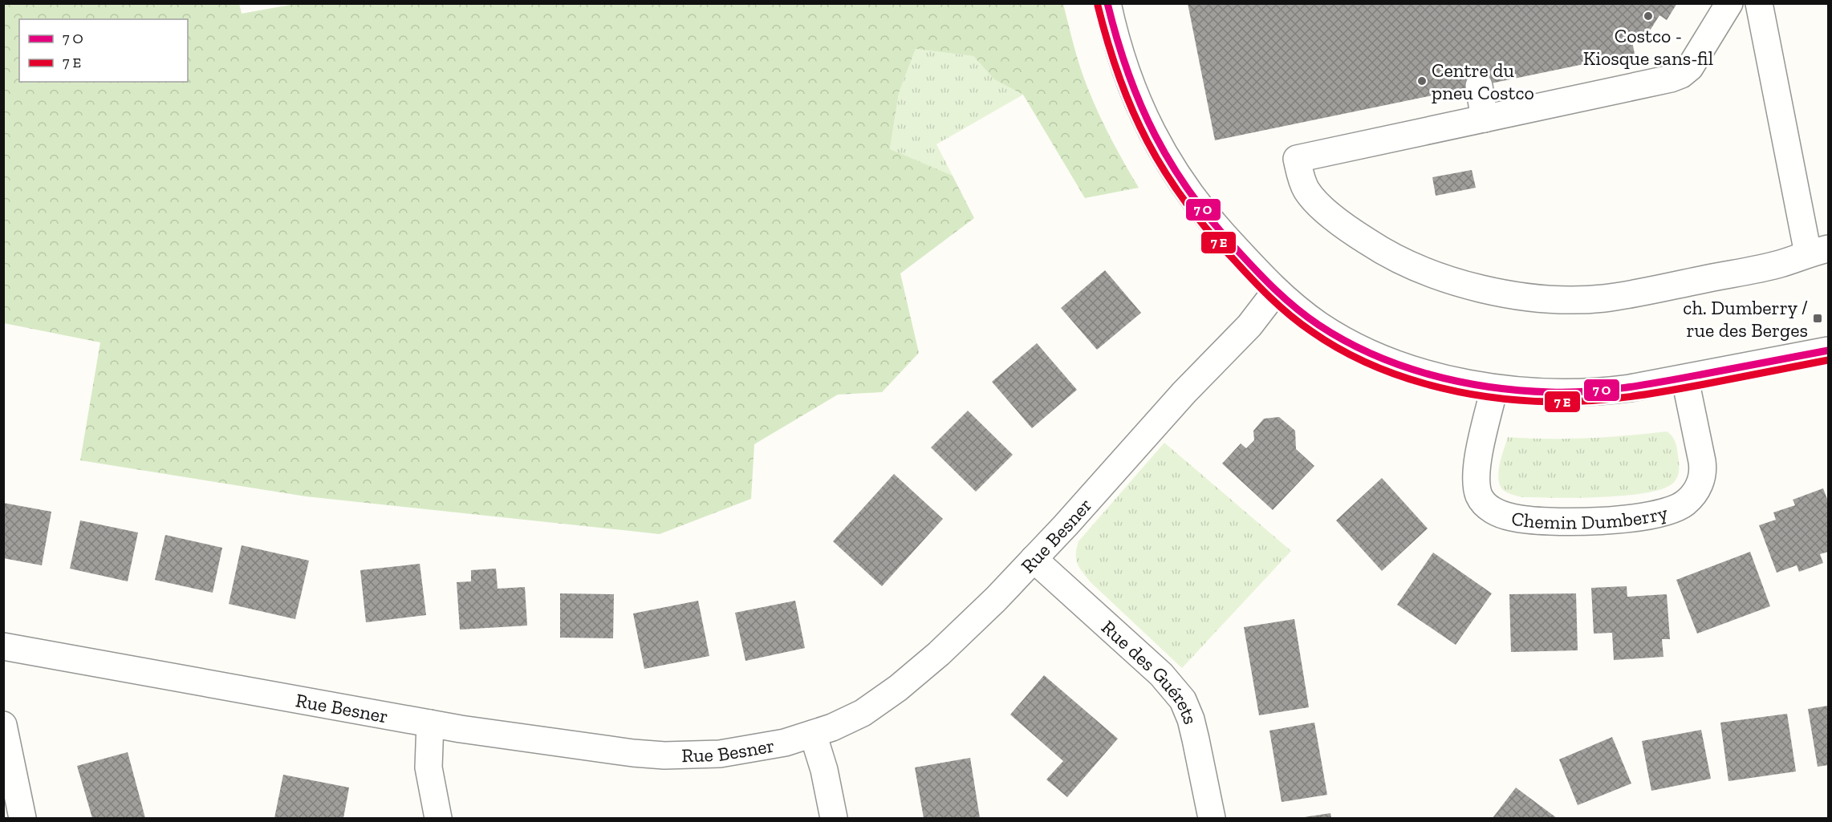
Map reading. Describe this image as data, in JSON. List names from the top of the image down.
{
  "streets": {
    "street": ["Chemin Dumberry", "Rue Besner", "Rue des Guérets"]
  },
  "crossings": [
    ["Rue Besner", "Rue des Guérets"]
  ],
  "places": {
    "other": ["Costco - Kiosque sans-fil", "Centre du pneu Costco"],
    "transit": ["ch. Dumberry / rue des Berges"]
  },
  "legend": ["7 O", "7 E"]
}
